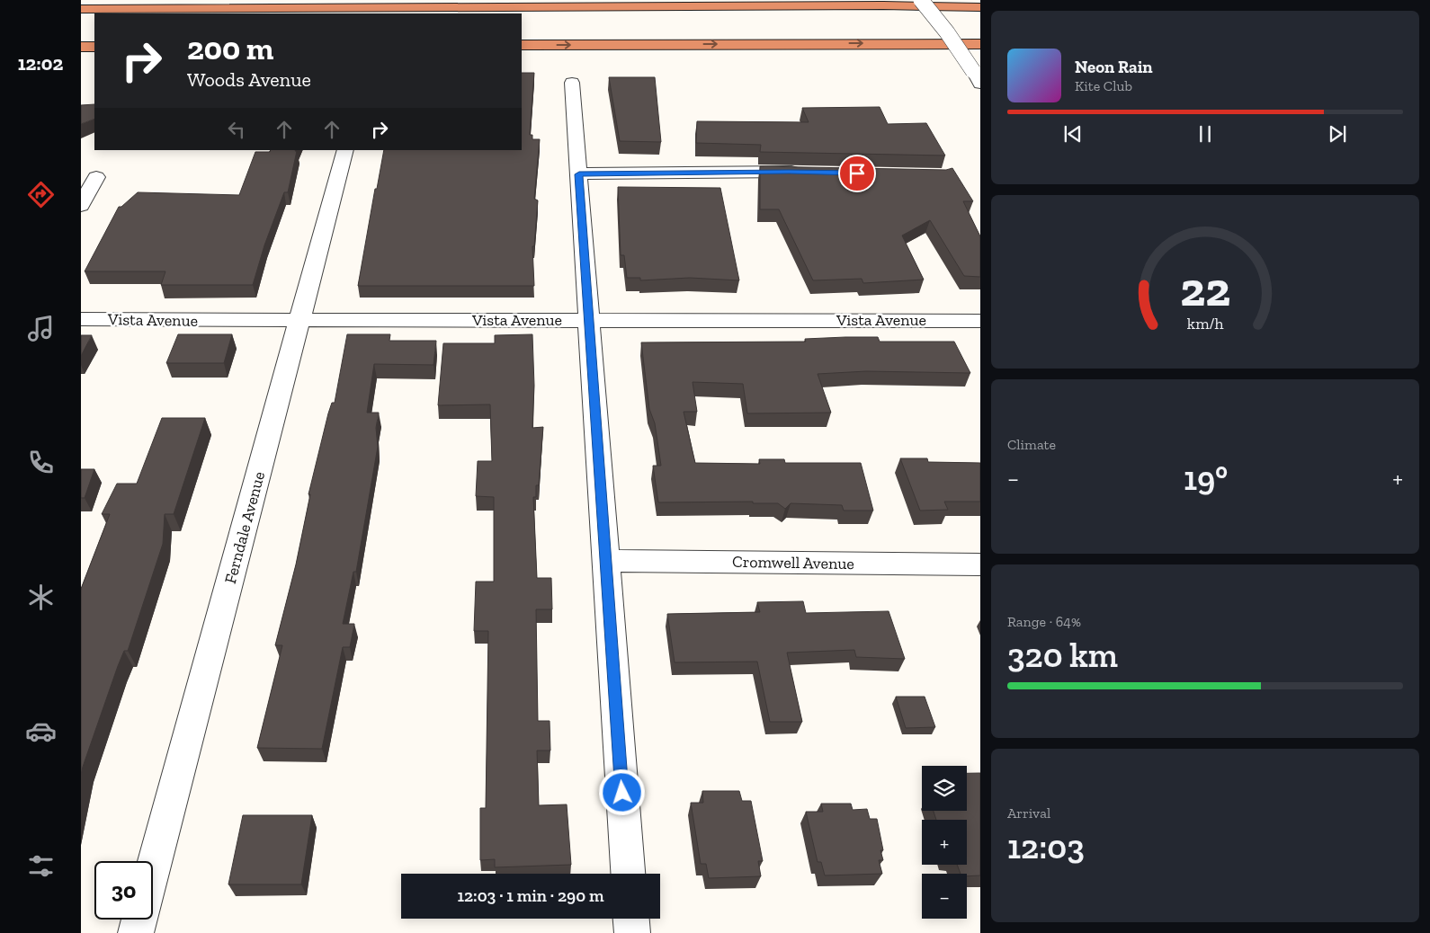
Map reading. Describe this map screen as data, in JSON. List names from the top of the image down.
{
  "streets": {
    "street": ["Vista Avenue", "Ferndale Avenue", "Cromwell Avenue"]
  },
  "crossings": [
    ["Vista Avenue", "Ferndale Avenue"]
  ],
  "page": {
    "tabs": "12:02",
    "turn": ["200 m", "Woods Avenue"],
    "song": ["Neon Rain", "Kite Club"],
    "tile": [
      "Climate",
      ["Range · 64%", "320 km"],
      ["Arrival", "12:03"]
    ],
    "heat": ["−", "19°", "+"],
    "map_buttons": ["+", "−"],
    "limit": "30",
    "trip": "12:03 · 1 min · 290 m",
    "gauge": ["22", "km/h"]
  }
}
